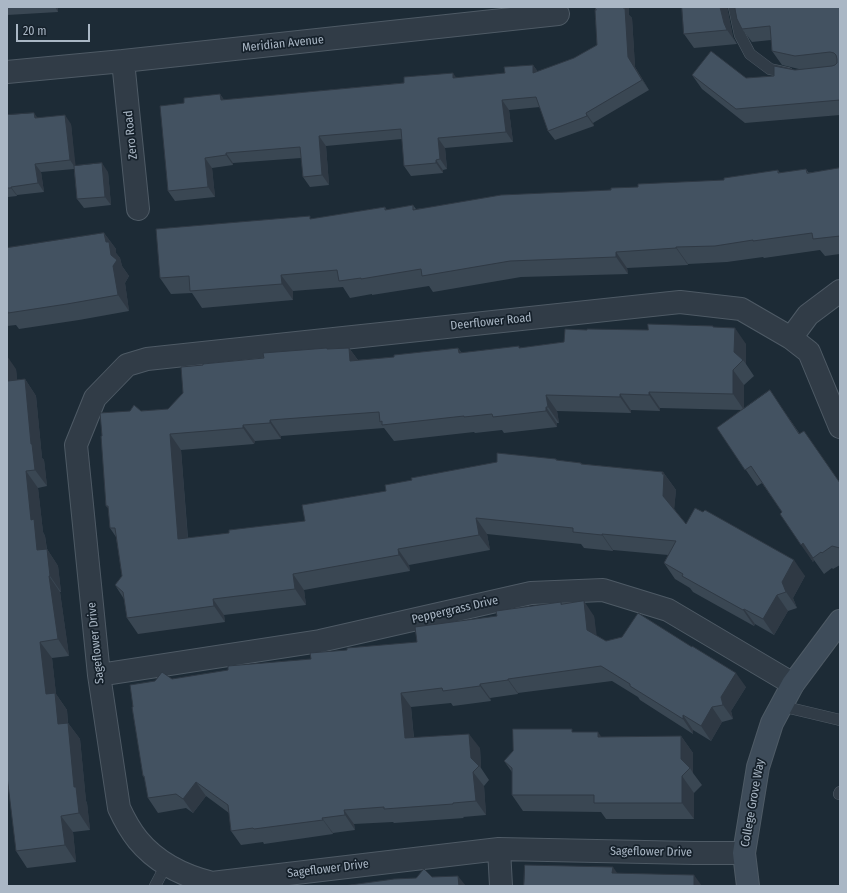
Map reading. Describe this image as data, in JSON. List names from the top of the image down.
{
  "streets": {
    "street": [
      "Meridian Avenue",
      "Zero Road",
      "Deerflower Road",
      "Peppergrass Drive",
      "Sageflower Drive",
      "College Grove Way"
    ]
  },
  "crossings": [
    ["Meridian Avenue", "Zero Road"],
    ["Deerflower Road", "Sageflower Drive"],
    ["Peppergrass Drive", "Sageflower Drive"],
    ["Peppergrass Drive", "College Grove Way"],
    ["Sageflower Drive", "College Grove Way"]
  ],
  "scale_bar": "20 m"
}
